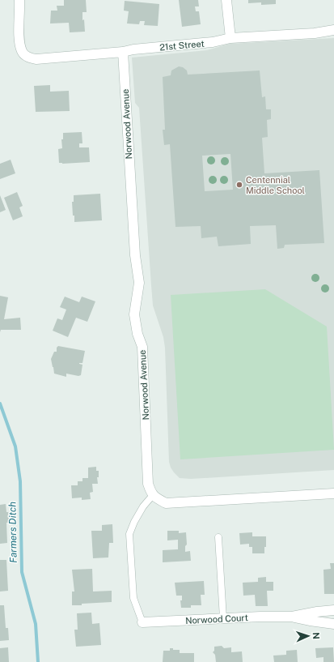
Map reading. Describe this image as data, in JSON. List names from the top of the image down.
{
  "streets": {
    "street": ["21st Street", "Norwood Avenue", "Norwood Court"]
  },
  "crossings": [
    ["21st Street", "Norwood Avenue"]
  ],
  "water": ["Farmers Ditch"],
  "places": ["Centennial Middle School"],
  "north": "right"
}
